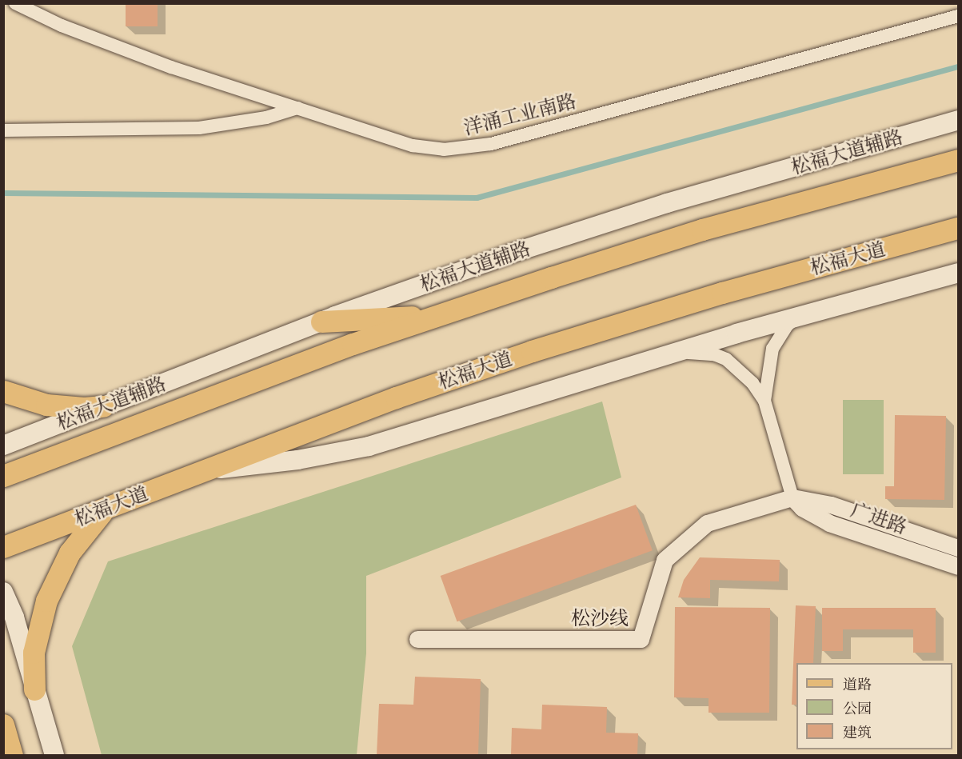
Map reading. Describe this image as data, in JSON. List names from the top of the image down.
{
  "streets": {
    "main road": ["松福大道辅路", "松福大道"],
    "street": ["洋涌工业南路", "广进路", "松沙线"]
  },
  "crossings": [
    ["广进路", "松沙线"]
  ],
  "legend": ["道路", "公园", "建筑"]
}
